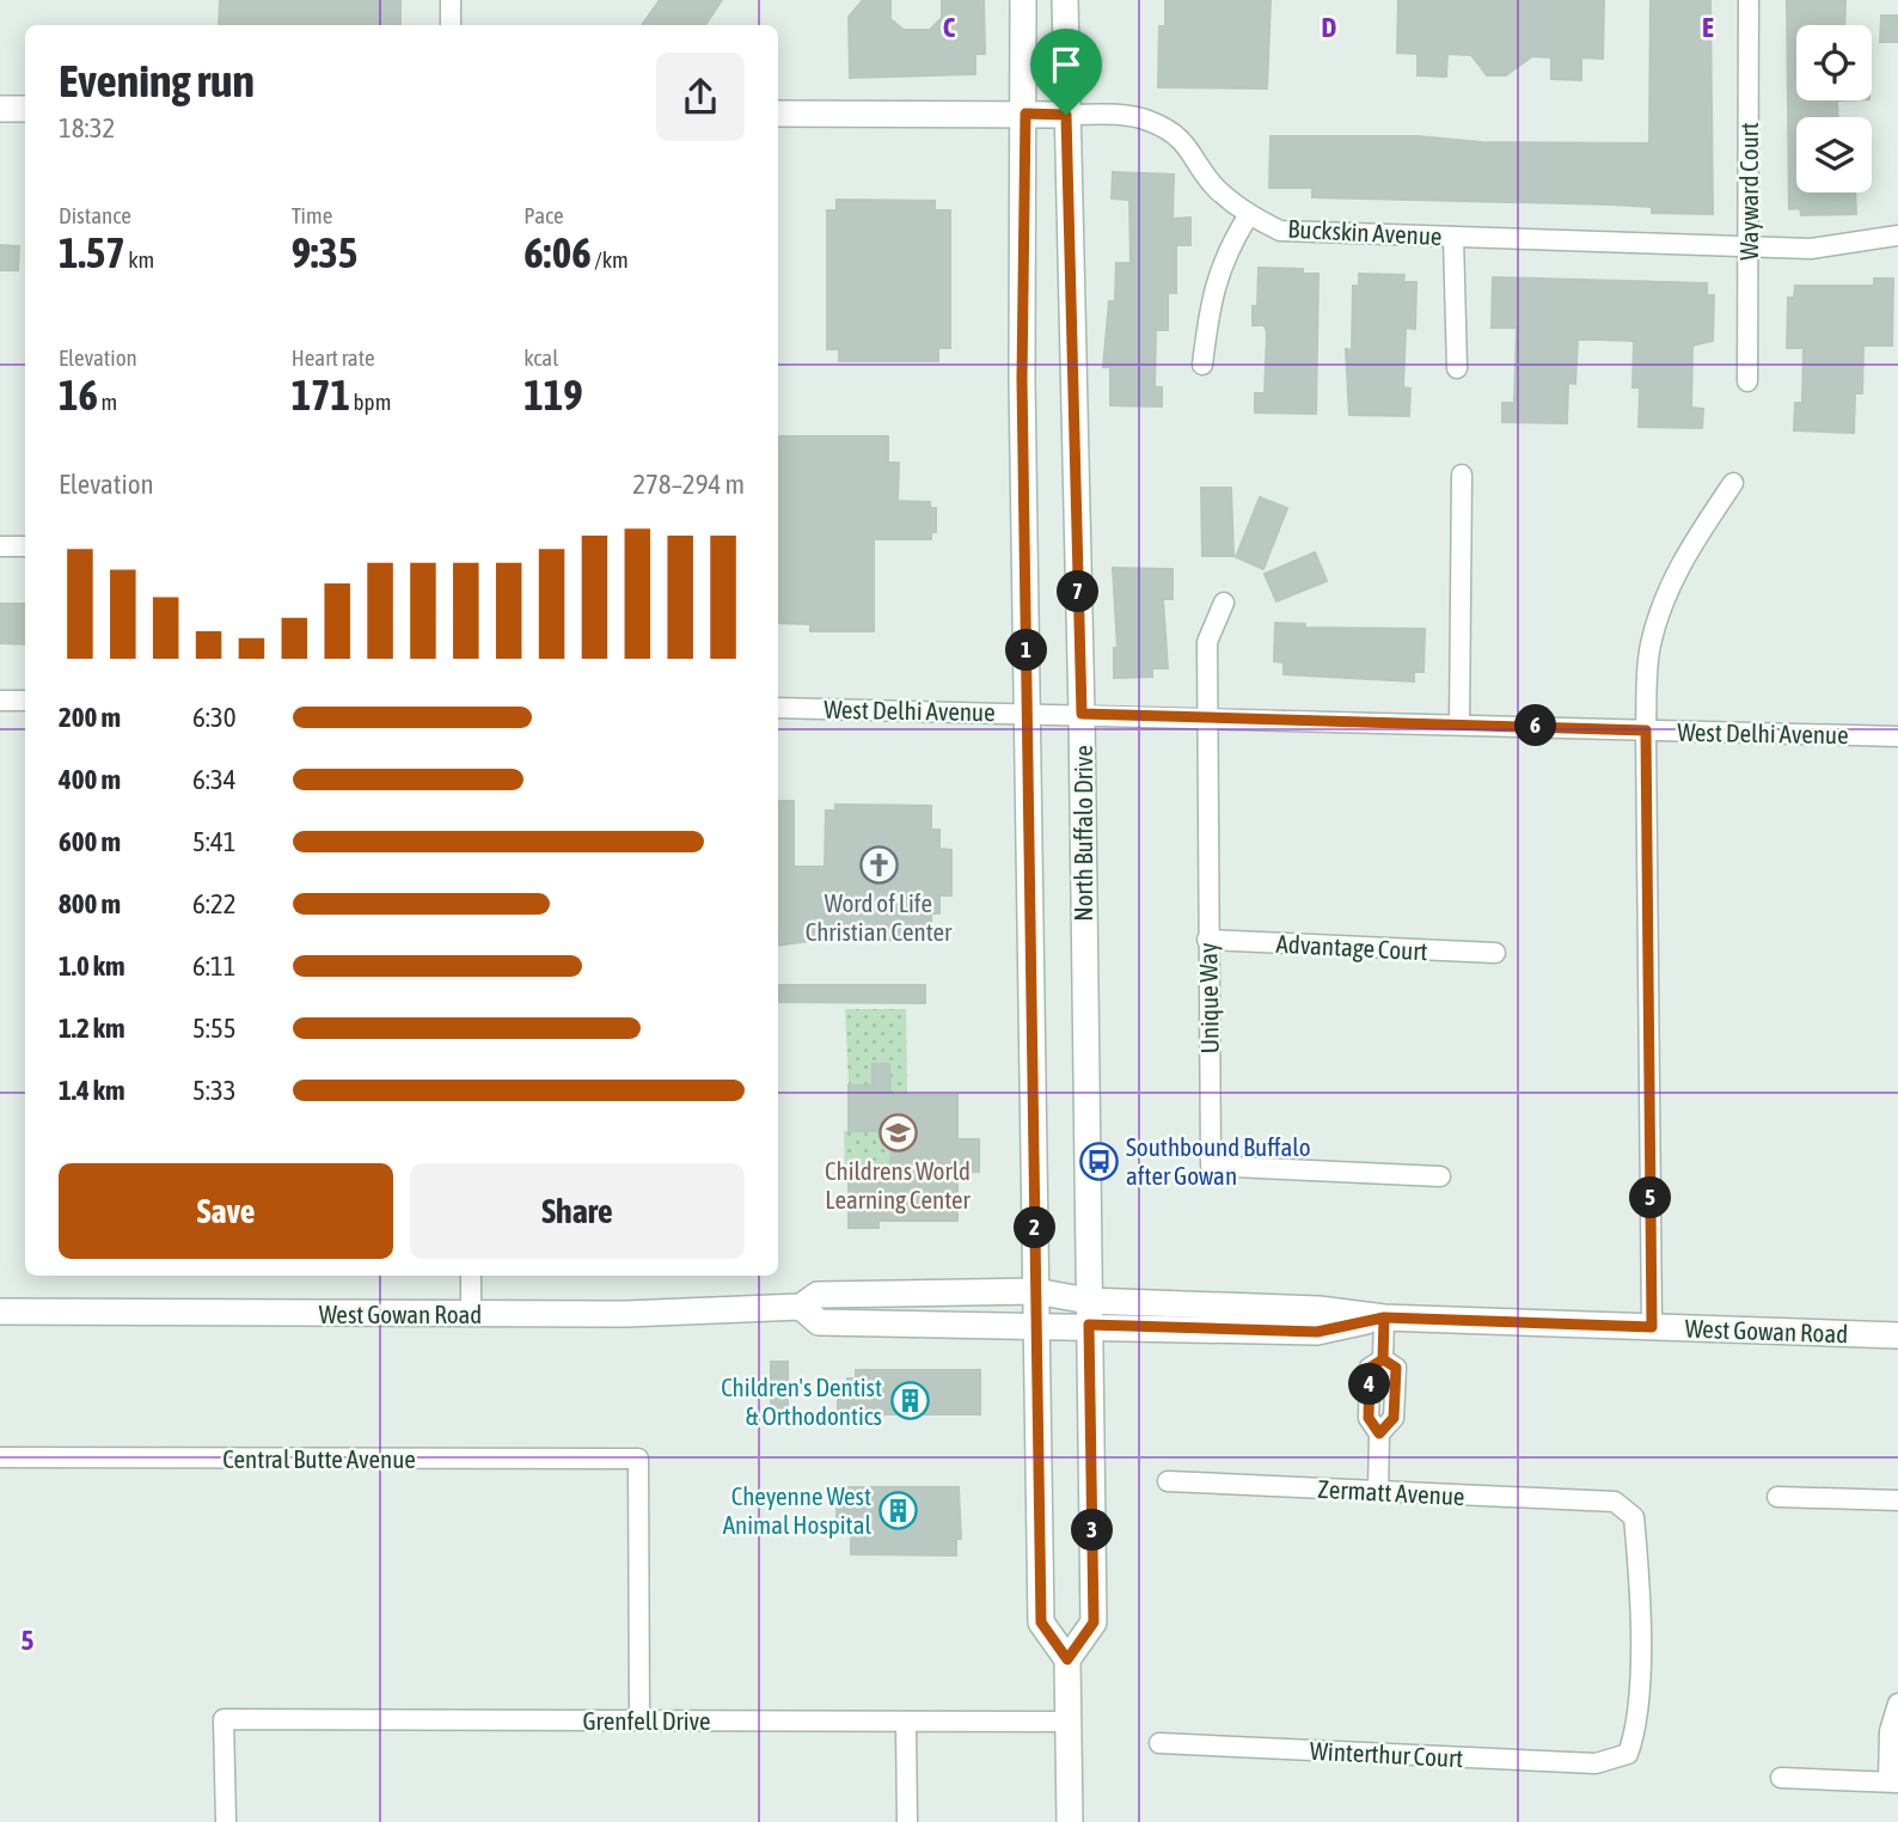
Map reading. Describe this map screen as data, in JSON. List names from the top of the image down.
{
  "streets": {
    "main road": ["Buckskin Avenue", "North Buffalo Drive", "West Gowan Road"],
    "street": [
      "Wayward Court",
      "West Delhi Avenue",
      "Advantage Court",
      "Unique Way",
      "Central Butte Avenue",
      "Zermatt Avenue",
      "Grenfell Drive",
      "Winterthur Court"
    ]
  },
  "crossings": [
    ["Wayward Court", "Buckskin Avenue"],
    ["Buckskin Avenue", "North Buffalo Drive"],
    ["West Delhi Avenue", "North Buffalo Drive"],
    ["West Delhi Avenue", "Unique Way"],
    ["North Buffalo Drive", "West Gowan Road"],
    ["Advantage Court", "Unique Way"],
    ["Central Butte Avenue", "Grenfell Drive"],
    ["Zermatt Avenue", "Winterthur Court"]
  ],
  "places": {
    "church": ["Word of Life Christian Center"],
    "school or university": ["Childrens World Learning Center"],
    "bus stop": ["Southbound Buffalo after Gowan"],
    "building": ["Children's Dentist & Orthodontics", "Cheyenne West Animal Hospital"]
  },
  "page": {
    "heading": ["Evening run", "18:32"],
    "stats": [
      ["Distance", "1.57 km"],
      ["Time", "9:35"],
      ["Pace", "6:06 /km"],
      ["Elevation", "16 m"],
      ["Heart rate", "171 bpm"],
      ["kcal", "119"]
    ],
    "chart": ["Elevation", "278–294 m"],
    "pins": [
      "7",
      "1",
      "6",
      "5",
      "2",
      "4",
      "3"
    ],
    "list": [
      {
        "name": "200 m",
        "note": "6:30"
      },
      {
        "name": "400 m",
        "note": "6:34"
      },
      {
        "name": "600 m",
        "note": "5:41"
      },
      {
        "name": "800 m",
        "note": "6:22"
      },
      {
        "name": "1.0 km",
        "note": "6:11"
      },
      {
        "name": "1.2 km",
        "note": "5:55"
      },
      {
        "name": "1.4 km",
        "note": "5:33"
      }
    ],
    "buttons": ["Save", "Share"]
  },
  "grid": {
    "columns": ["C", "D", "E"],
    "rows": ["5"]
  }
}
